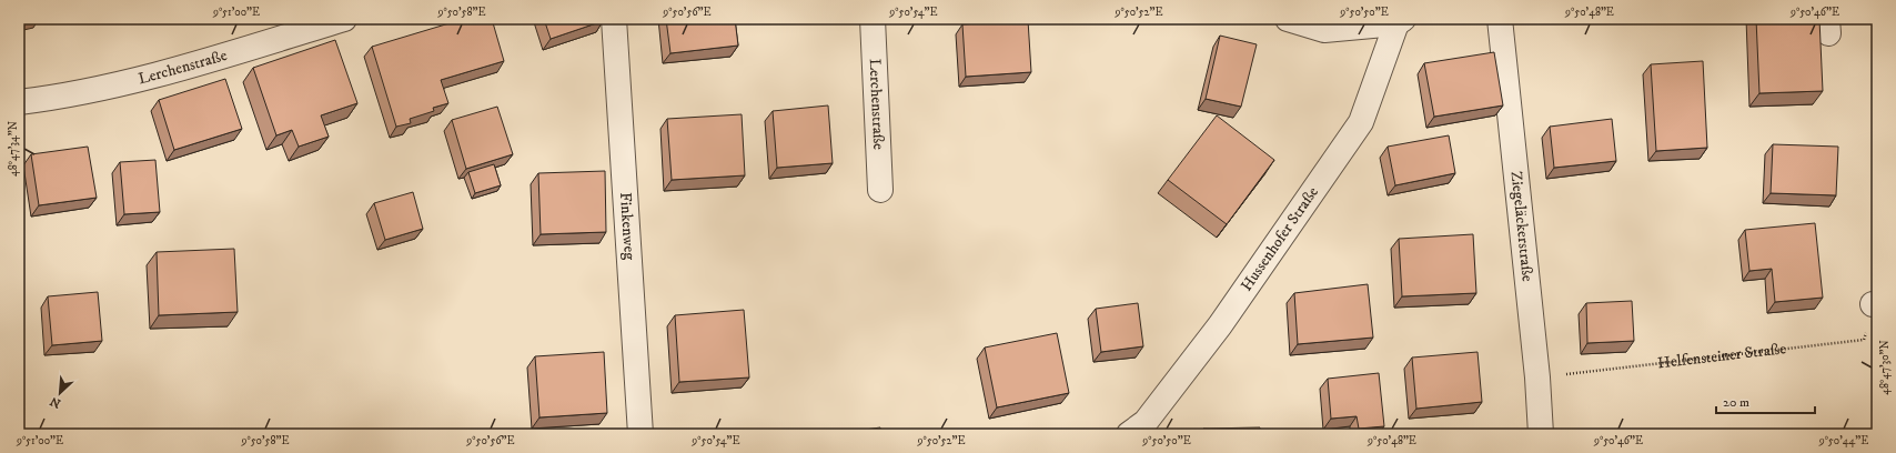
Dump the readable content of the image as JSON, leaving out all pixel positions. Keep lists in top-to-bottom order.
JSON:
{
  "streets": {
    "street": [
      "Lerchenstraße",
      "Finkenweg",
      "Ziegeläckerstraße",
      "Hussenhofer Straße"
    ],
    "path": ["Helfensteiner Straße"]
  },
  "crossings": [
    ["Ziegeläckerstraße", "Helfensteiner Straße"]
  ],
  "scale_bar": "20 m",
  "north": "bottom left",
  "coordinates": [
    "9°51'00\"E",
    "9°50'58\"E",
    "9°50'56\"E",
    "9°50'54\"E",
    "9°50'52\"E",
    "9°50'50\"E",
    "9°50'48\"E",
    "9°50'46\"E",
    "48°47'34\"N",
    "48°47'30\"N",
    "9°50'44\"E"
  ]
}
